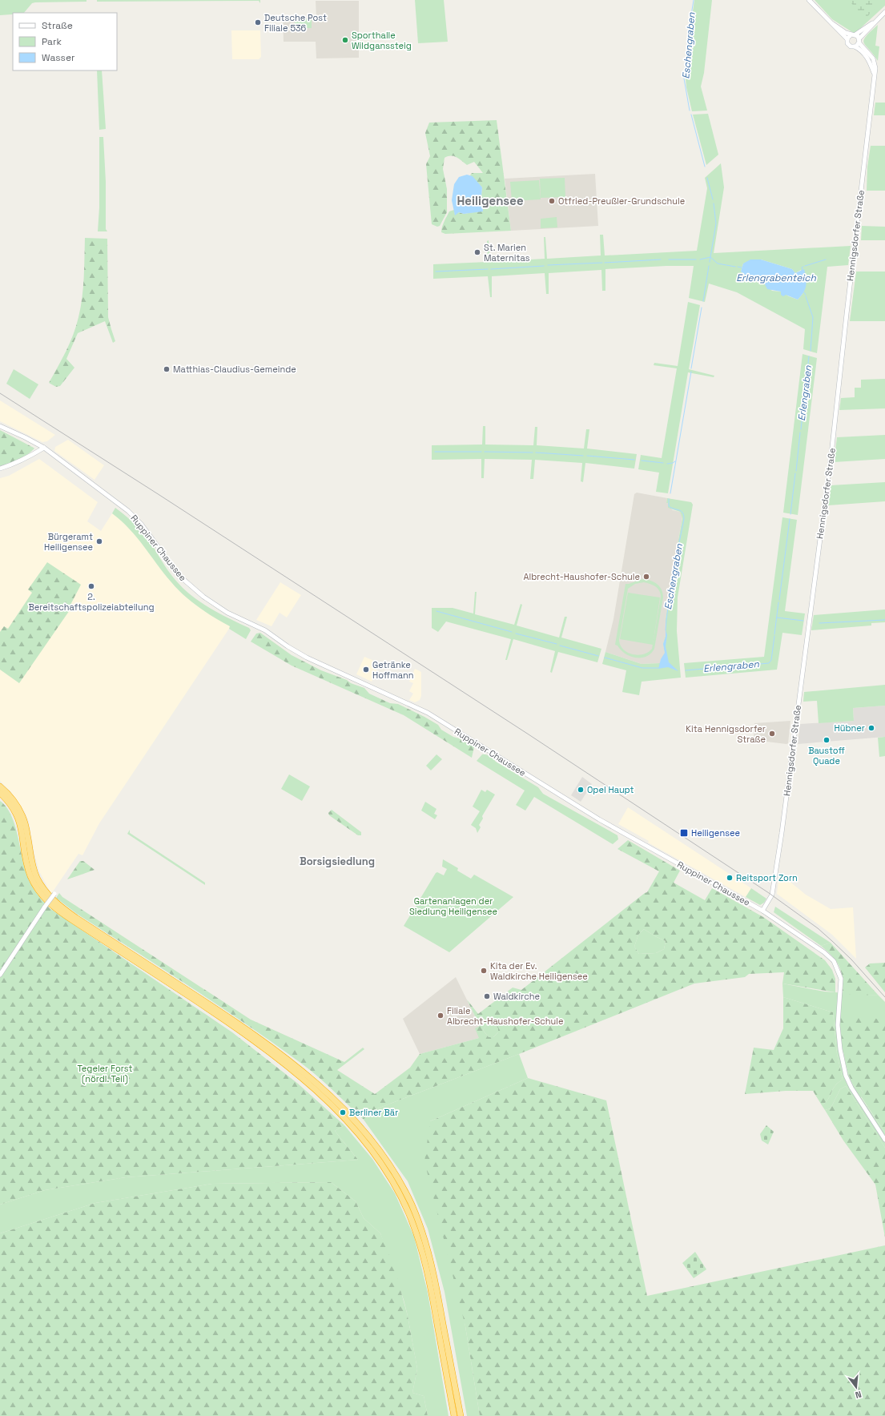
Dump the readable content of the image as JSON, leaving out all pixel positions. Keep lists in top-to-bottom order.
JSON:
{
  "streets": {
    "main road": ["Hennigsdorfer Straße", "Ruppiner Chaussee"]
  },
  "crossings": [
    ["Hennigsdorfer Straße", "Ruppiner Chaussee"]
  ],
  "districts": ["Heiligensee", "Borsigsiedlung"],
  "water": ["Eschengraben", "Erlengrabenteich", "Erlengraben"],
  "parks": ["Gartenanlagen der Siedlung Heiligensee", "Tegeler Forst (nördl. Teil)"],
  "places": {
    "other": [
      "Deutsche Post Filiale 536",
      "Sporthalle Wildganssteig",
      "Otfried-Preußler-Grundschule",
      "St. Marien Maternitas",
      "Matthias-Claudius-Gemeinde",
      "Bürgeramt Heiligensee",
      "Albrecht-Haushofer-Schule",
      "2. Bereitschaftspolizeiabteilung",
      "Getränke Hoffmann",
      "Hübner",
      "Kita Hennigsdorfer Straße",
      "Baustoff Quade",
      "Opel Haupt",
      "Reitsport Zorn",
      "Kita der Ev. Waldkirche Heiligensee",
      "Waldkirche",
      "Filiale Albrecht-Haushofer-Schule",
      "Berliner Bär"
    ],
    "transit": ["Heiligensee"]
  },
  "legend": ["Straße", "Park", "Wasser"],
  "north": "bottom"
}
